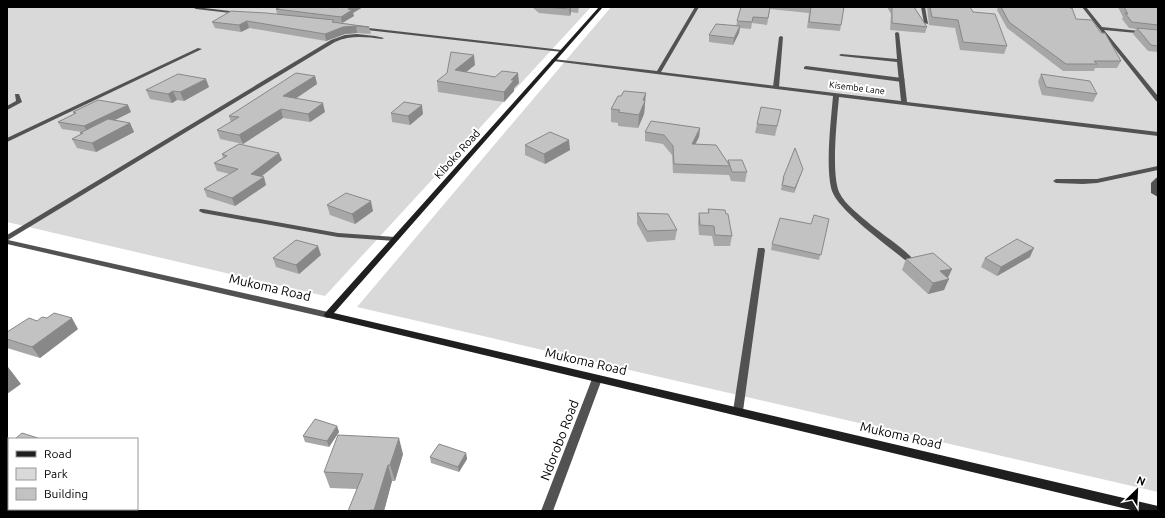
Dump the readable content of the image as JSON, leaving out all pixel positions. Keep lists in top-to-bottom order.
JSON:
{
  "streets": {
    "street": [
      "Kisembe Lane",
      "Kiboko Road",
      "Mukoma Road",
      "Ndorobo Road"
    ]
  },
  "crossings": [
    ["Kisembe Lane", "Kiboko Road"],
    ["Kiboko Road", "Mukoma Road"],
    ["Mukoma Road", "Ndorobo Road"]
  ],
  "legend": ["Road", "Park", "Building"],
  "north": "top right"
}
